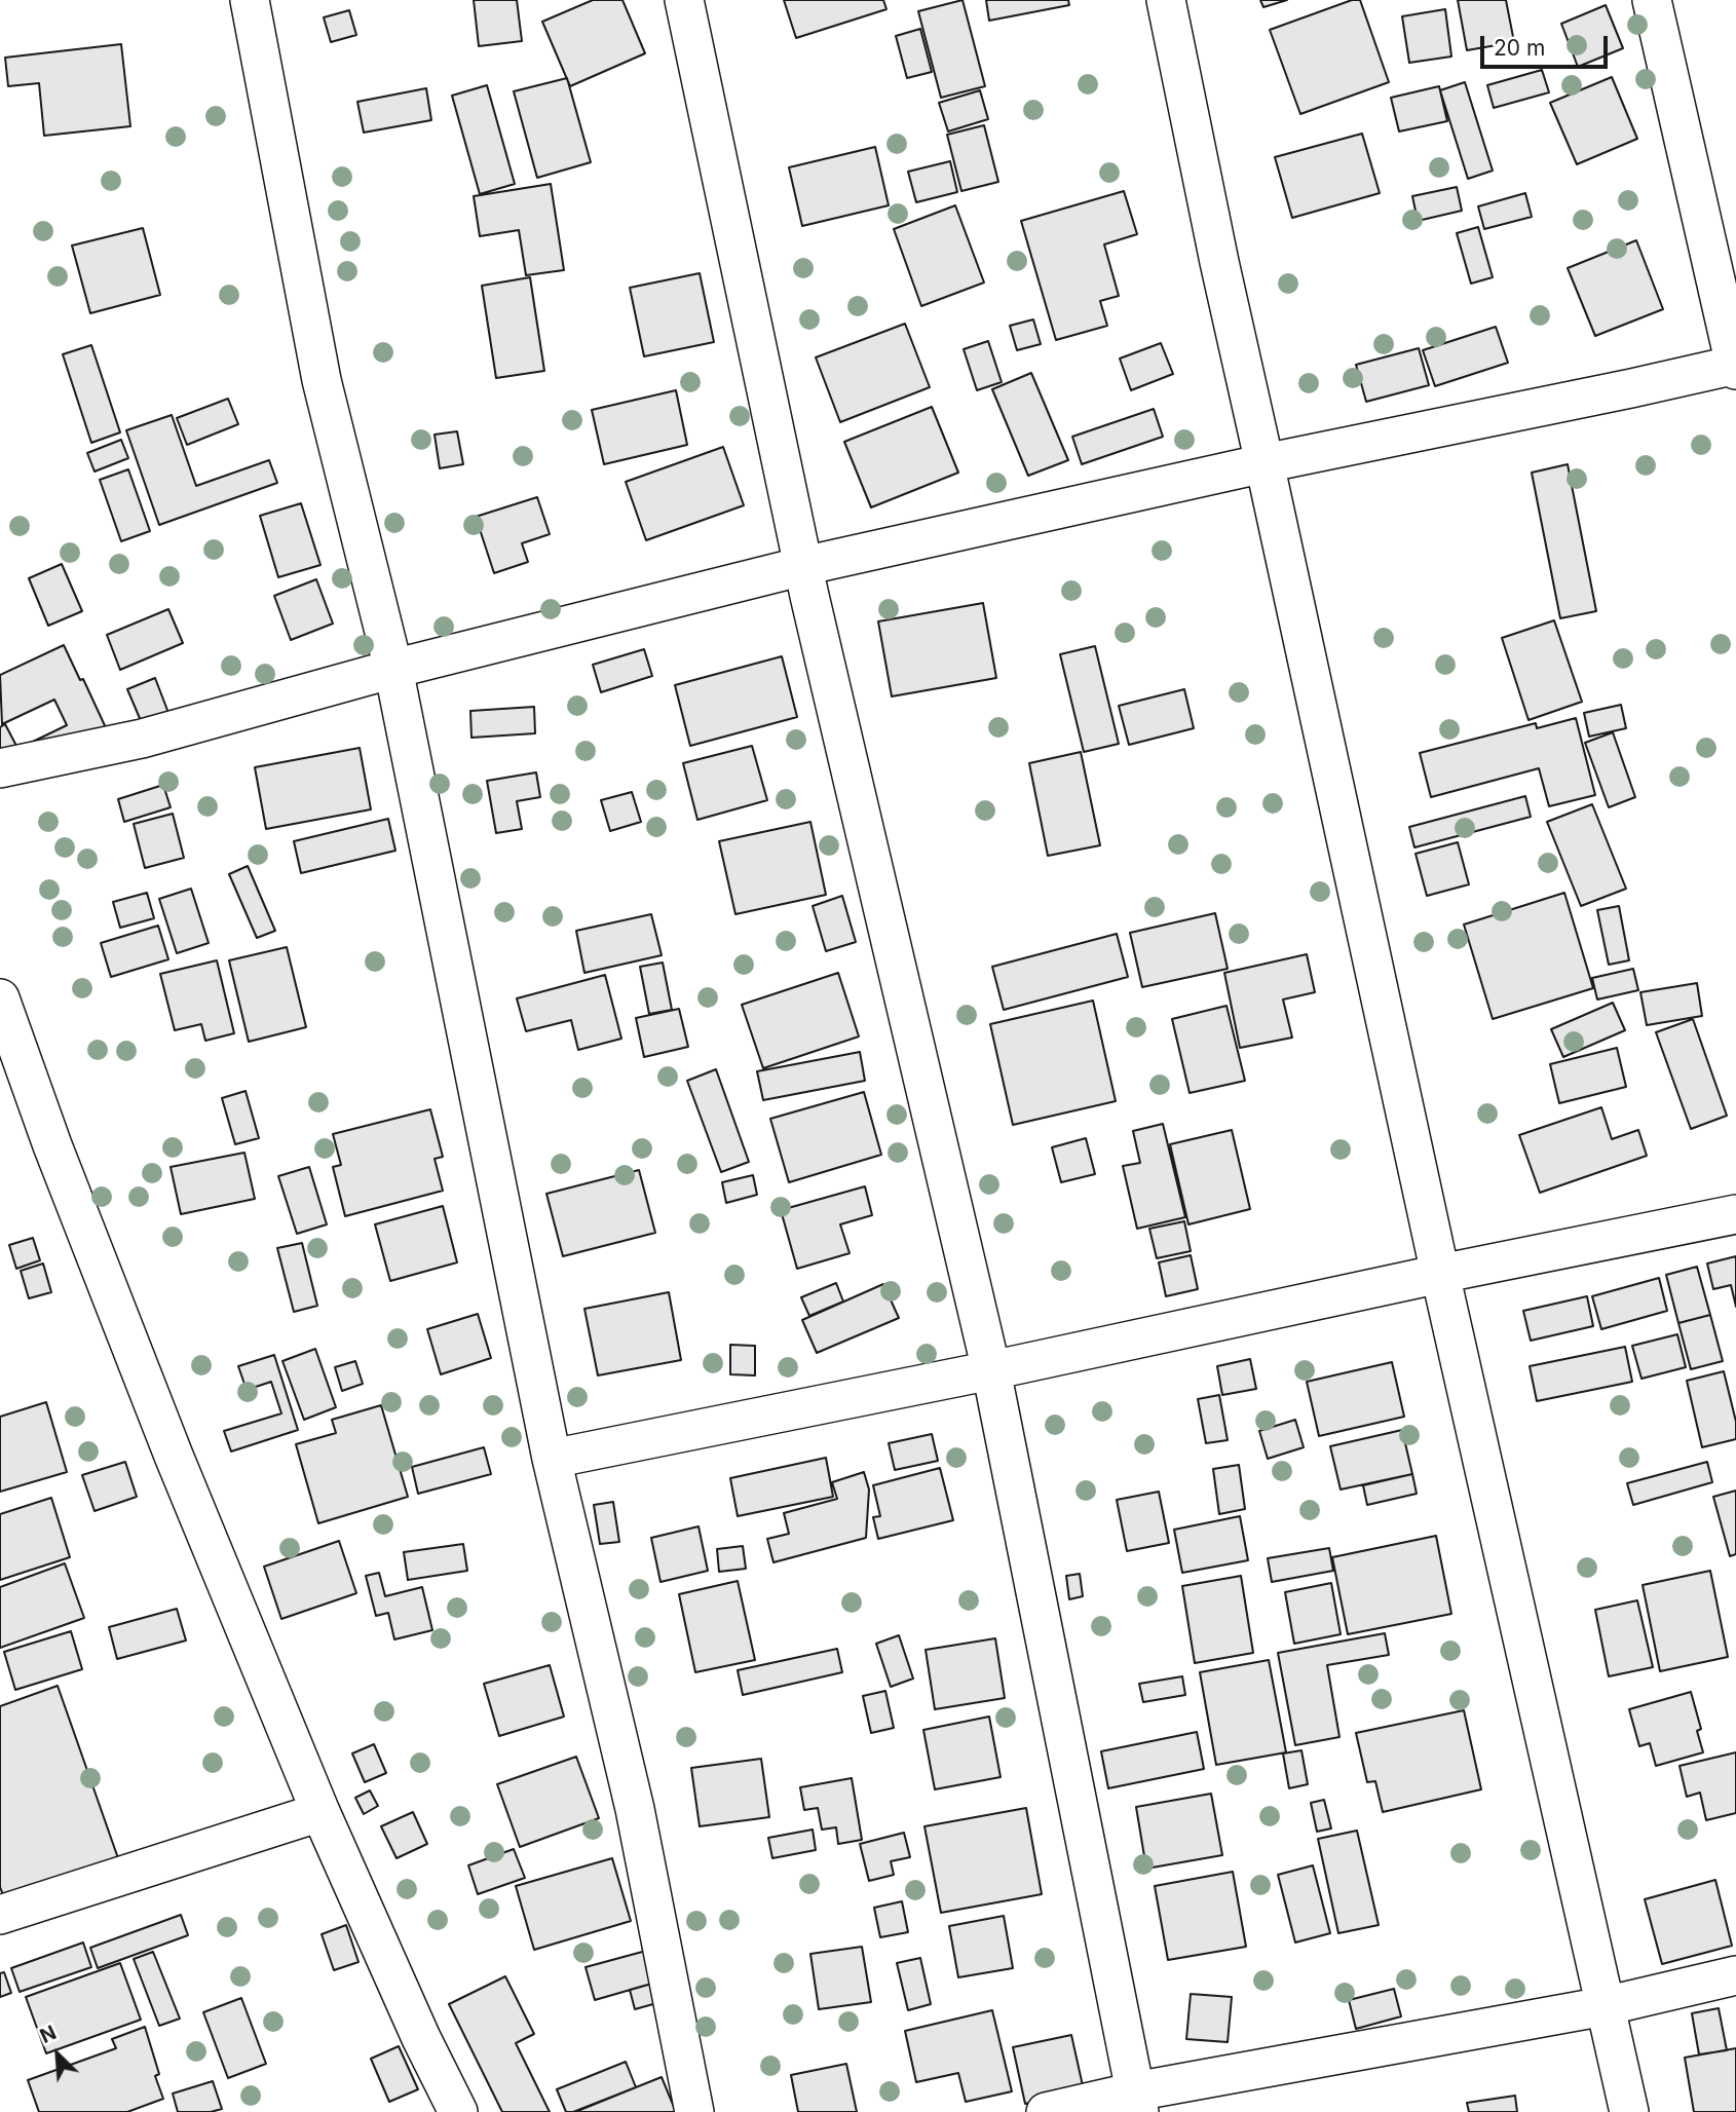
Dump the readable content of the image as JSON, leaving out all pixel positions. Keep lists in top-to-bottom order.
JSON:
{
  "scale_bar": "20 m",
  "north": "top left"
}
